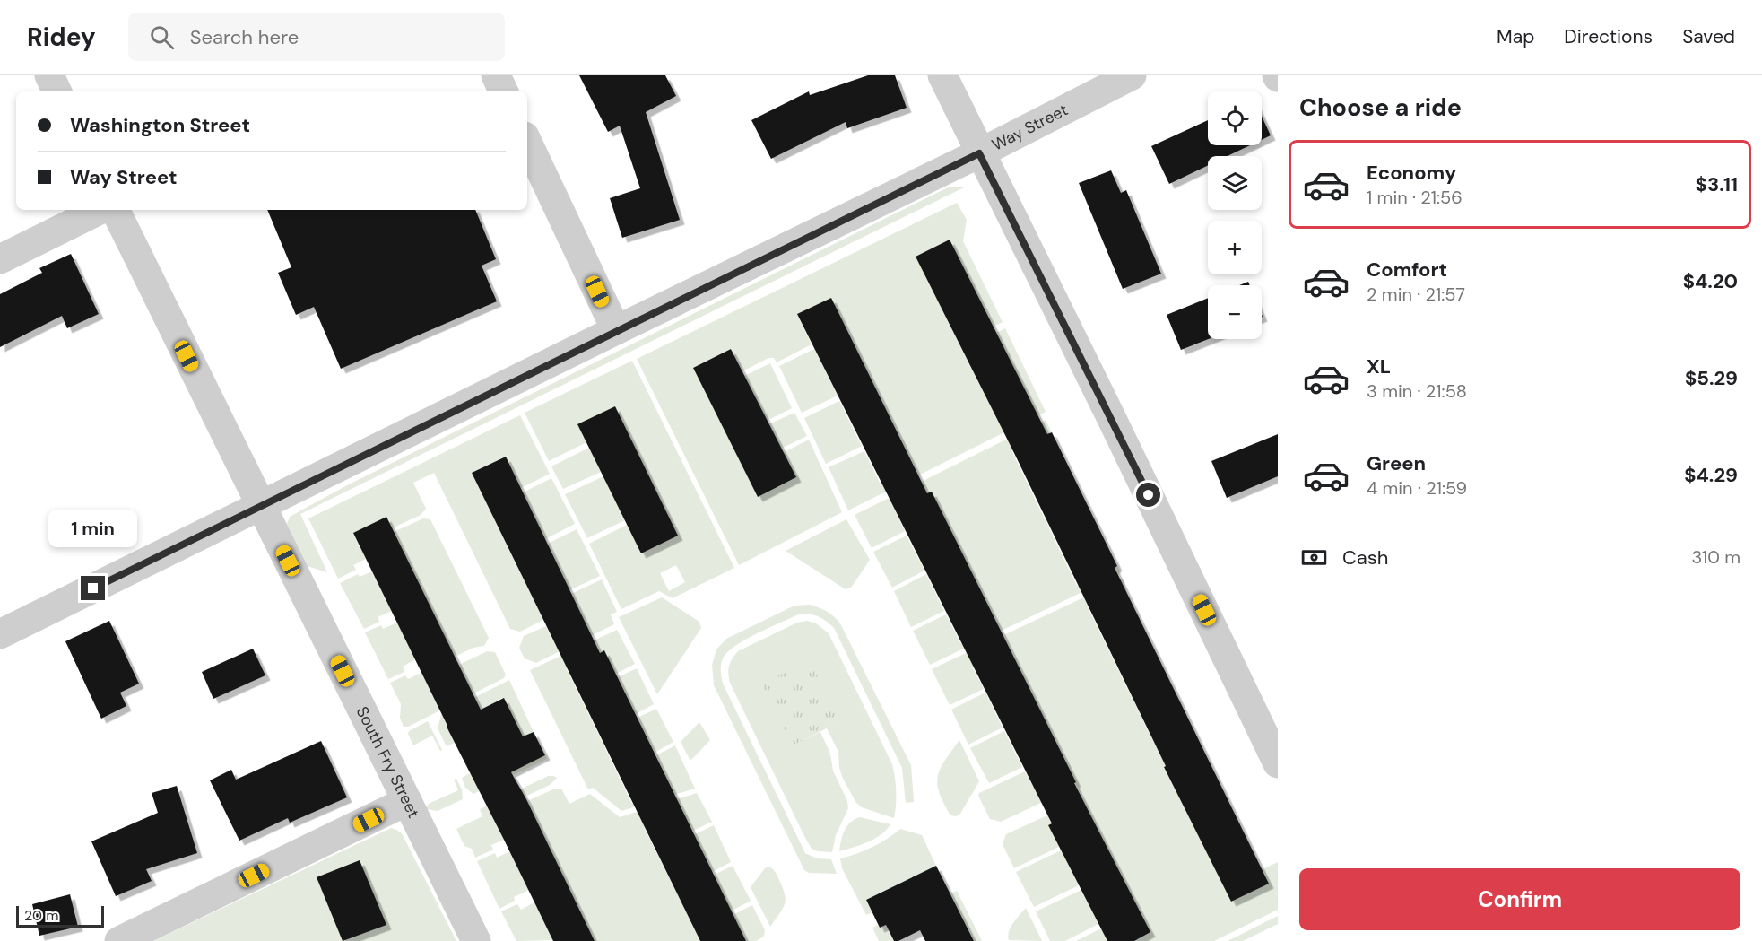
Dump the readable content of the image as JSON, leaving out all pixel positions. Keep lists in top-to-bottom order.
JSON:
{
  "streets": {
    "street": ["Way Street", "South Fry Street"]
  },
  "crossings": [
    ["Way Street", "South Fry Street"]
  ],
  "scale_bar": "20 m",
  "page": {
    "header": "Ridey",
    "search": "Search here",
    "nav": ["Map", "Directions", "Saved"],
    "heading": "Choose a ride",
    "map_buttons": ["+", "−"],
    "banner": ["Washington Street", "Way Street"],
    "list": [
      {
        "name": "Economy",
        "note": "1 min · 21:56",
        "value": "$3.11"
      },
      {
        "name": "Comfort",
        "note": "2 min · 21:57",
        "value": "$4.20"
      },
      {
        "name": "XL",
        "note": "3 min · 21:58",
        "value": "$5.29"
      },
      {
        "name": "Green",
        "note": "4 min · 21:59",
        "value": "$4.29"
      }
    ],
    "bubble": "1 min",
    "pay": ["Cash", "310 m"],
    "buttons": "Confirm",
    "scale": "20 m"
  }
}
